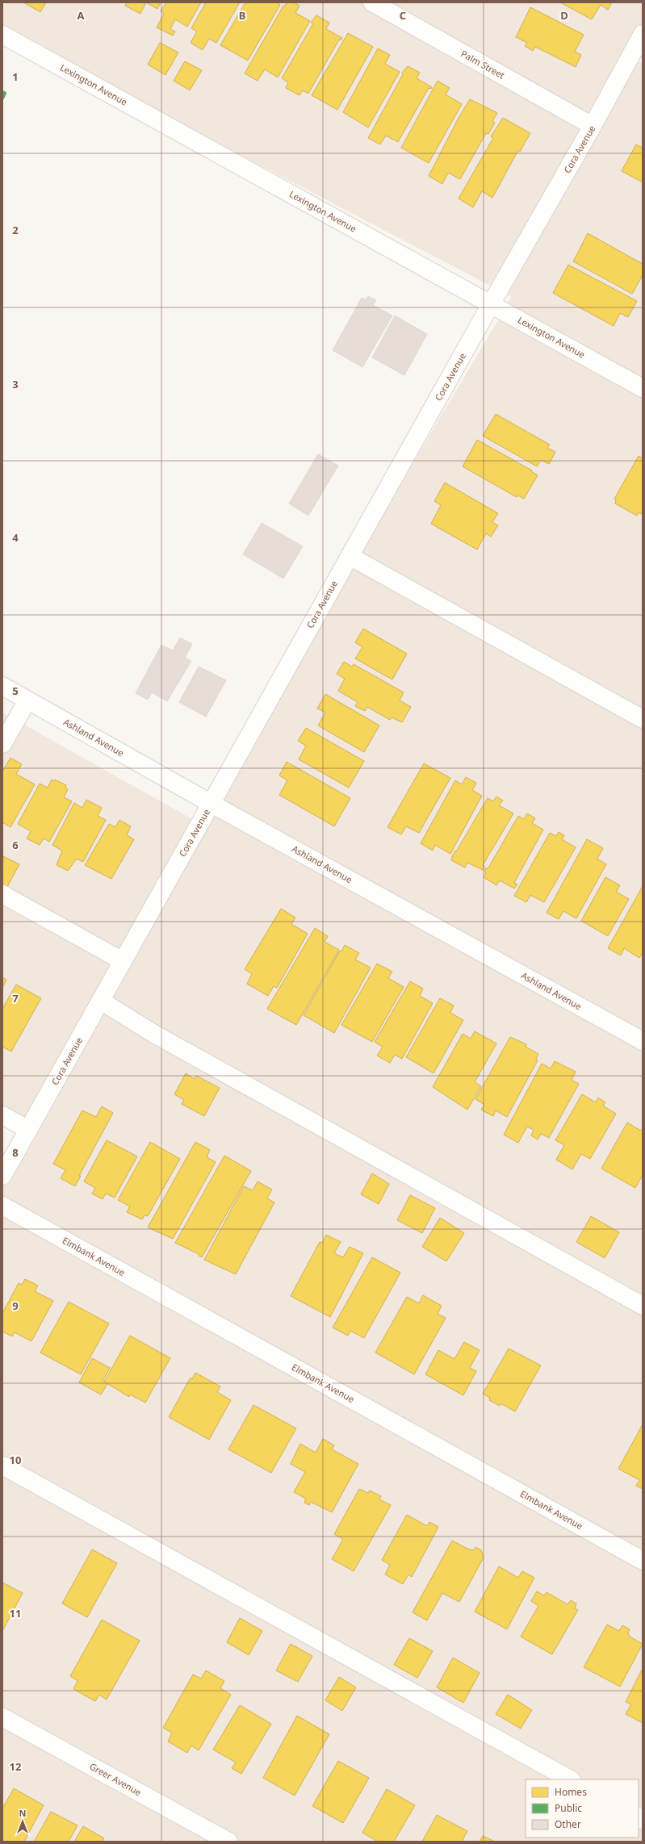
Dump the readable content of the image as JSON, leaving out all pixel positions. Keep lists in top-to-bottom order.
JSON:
{
  "streets": {
    "street": [
      "Palm Street",
      "Lexington Avenue",
      "Cora Avenue",
      "Ashland Avenue",
      "Elmbank Avenue",
      "Greer Avenue"
    ]
  },
  "crossings": [
    ["Palm Street", "Cora Avenue"],
    ["Lexington Avenue", "Cora Avenue"],
    ["Cora Avenue", "Ashland Avenue"]
  ],
  "legend": ["Homes", "Public", "Other"],
  "north": "top",
  "grid": {
    "columns": [
      "A",
      "B",
      "C",
      "D"
    ],
    "rows": [
      "1",
      "2",
      "3",
      "4",
      "5",
      "6",
      "7",
      "8",
      "9",
      "10",
      "11",
      "12"
    ]
  }
}
